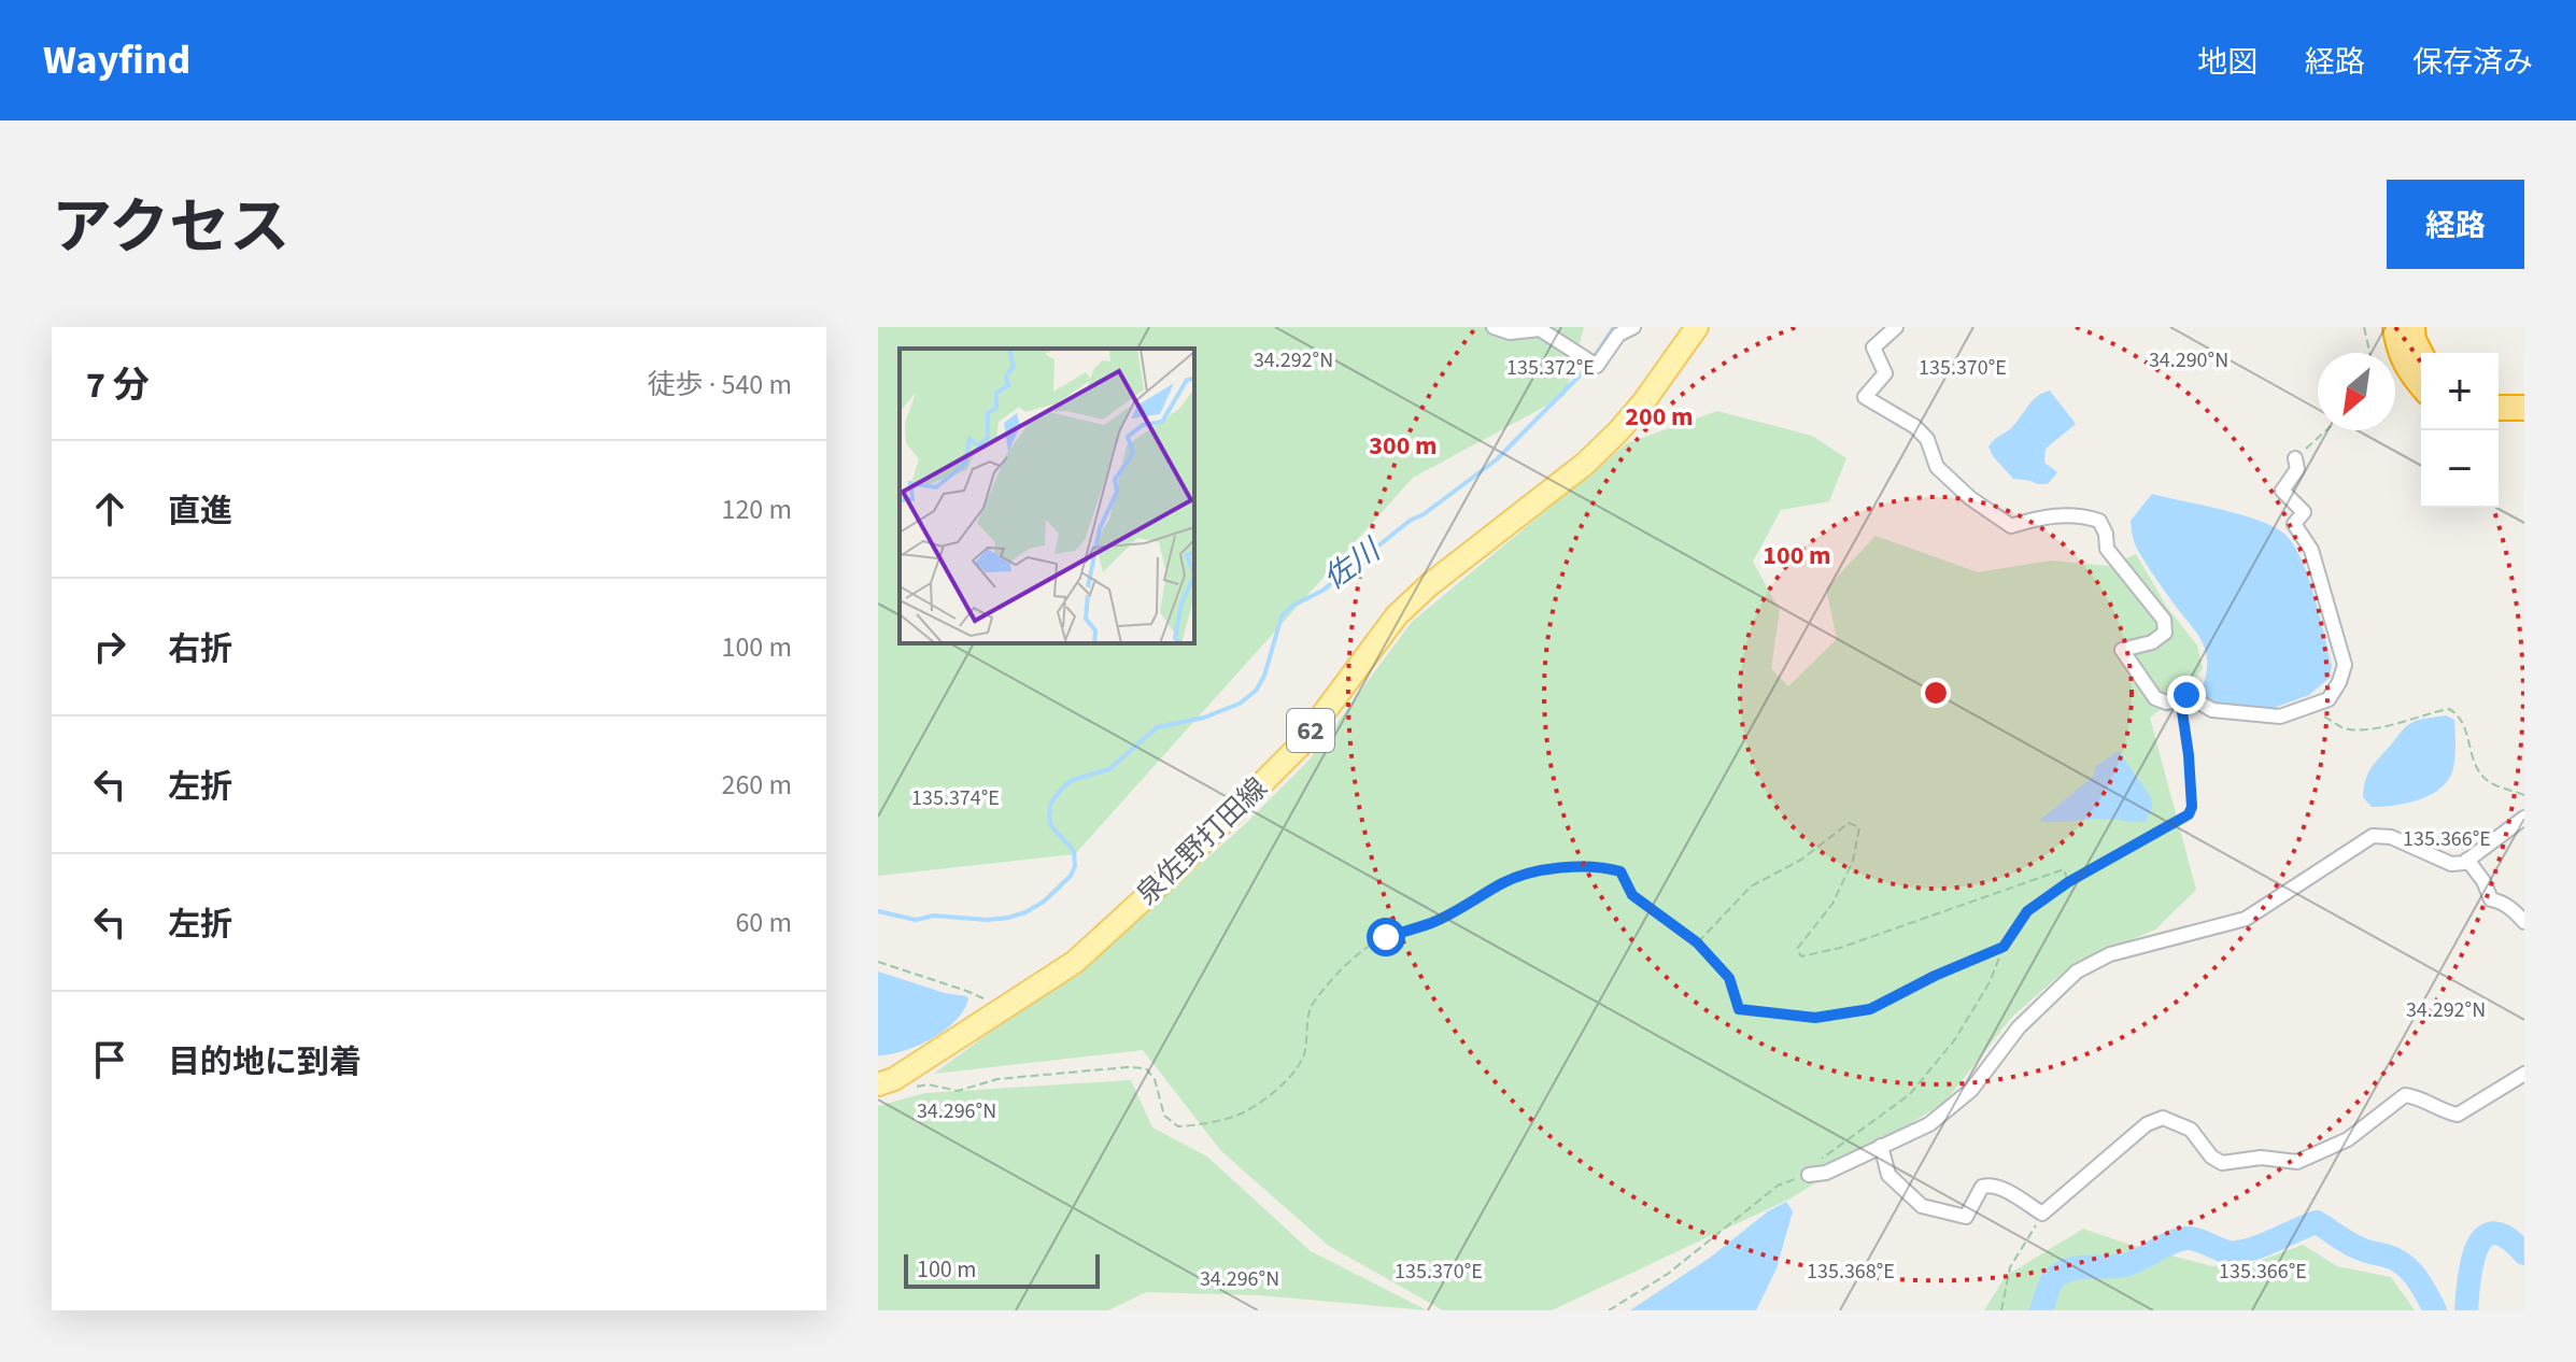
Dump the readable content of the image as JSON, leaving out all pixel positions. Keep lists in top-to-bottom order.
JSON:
{
  "streets": {
    "main road": ["62", "泉佐野打田線"]
  },
  "water": ["佐川"],
  "scale_bar": "100 m",
  "north": "bottom left",
  "page": {
    "header": "Wayfind",
    "nav": ["地図", "経路", "保存済み"],
    "title": "アクセス",
    "buttons": "経路",
    "heading": ["7 分", "徒歩 · 540 m"],
    "map_buttons": ["+", "−"],
    "list": [
      ["直進", "120 m"],
      ["右折", "100 m"],
      ["左折", "260 m"],
      ["左折", "60 m"],
      "目的地に到着"
    ],
    "scale": "100 m"
  },
  "coordinates": [
    "34.292°N",
    "34.290°N",
    "135.372°E",
    "135.370°E",
    "135.374°E",
    "135.366°E",
    "34.296°N",
    "135.368°E"
  ],
  "rings": ["200 m", "300 m", "100 m"]
}
